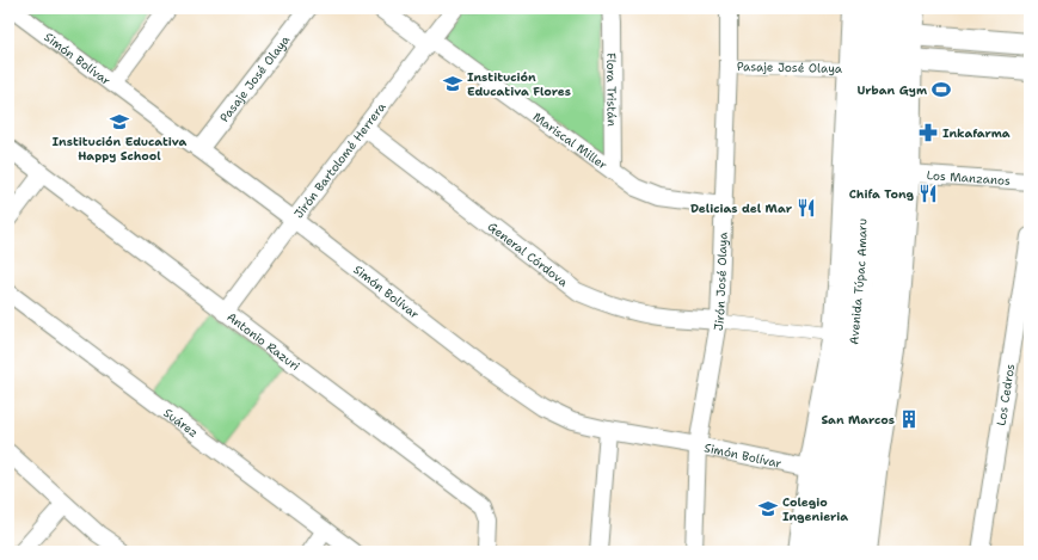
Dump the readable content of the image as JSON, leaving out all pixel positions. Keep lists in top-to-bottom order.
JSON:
{
  "streets": {
    "highway": ["Avenida Túpac Amaru"],
    "street": [
      "Simón Bolívar",
      "Pasaje José Olaya",
      "Flora Tristán",
      "Mariscal Miller",
      "Jirón Bartolomé Herrera",
      "Los Manzanos",
      "General Córdova",
      "Jirón José Olaya",
      "Antonio Razuri",
      "Los Cedros",
      "Suárez"
    ]
  },
  "crossings": [
    ["Simón Bolívar", "Pasaje José Olaya"],
    ["Simón Bolívar", "Jirón Bartolomé Herrera"],
    ["Simón Bolívar", "Jirón José Olaya"],
    ["Simón Bolívar", "Avenida Túpac Amaru"],
    ["Pasaje José Olaya", "Jirón José Olaya"],
    ["Pasaje José Olaya", "Avenida Túpac Amaru"],
    ["Flora Tristán", "Mariscal Miller"],
    ["Mariscal Miller", "Jirón Bartolomé Herrera"],
    ["Mariscal Miller", "Jirón José Olaya"],
    ["Jirón Bartolomé Herrera", "General Córdova"],
    ["Jirón Bartolomé Herrera", "Antonio Razuri"],
    ["Los Manzanos", "Avenida Túpac Amaru"],
    ["General Córdova", "Jirón José Olaya"]
  ],
  "places": {
    "school or university": ["Institución Educativa Flores", "Institución Educativa Happy School", "Colegio Ingenieria"],
    "sports": ["Urban Gym"],
    "pharmacy": ["Inkafarma"],
    "restaurant": ["Chifa Tong", "Delicias del Mar"],
    "building": ["San Marcos"]
  }
}
